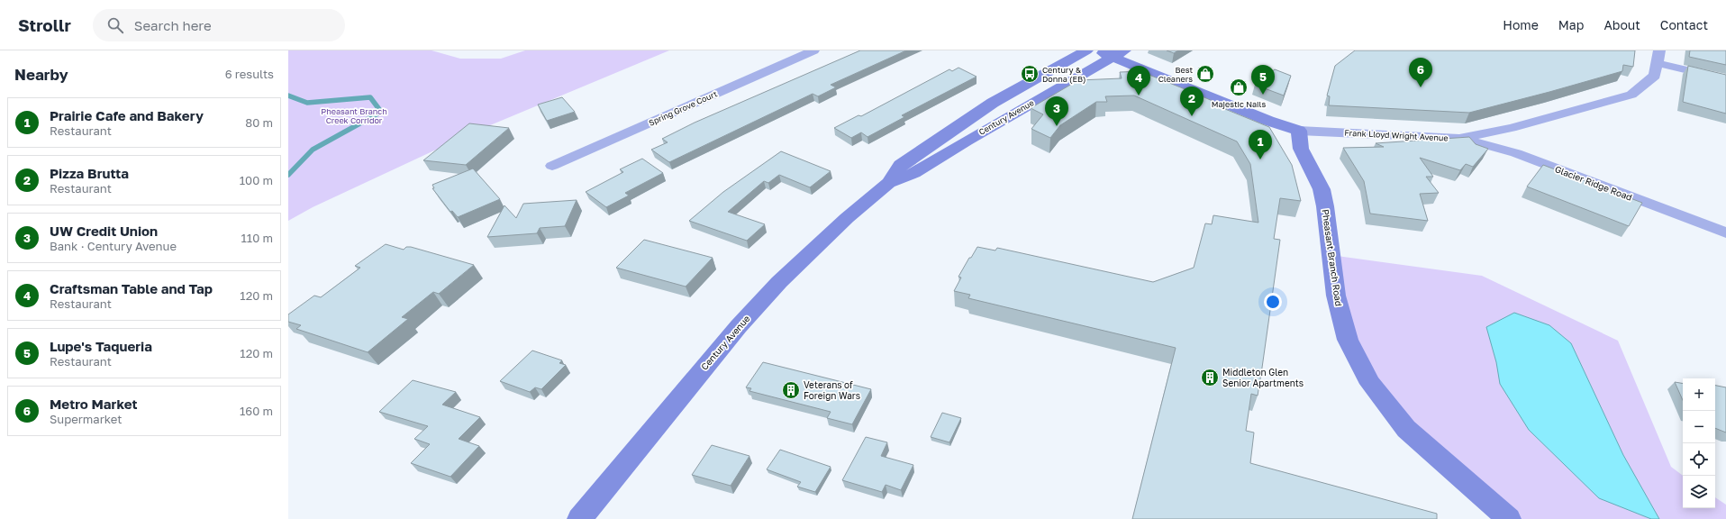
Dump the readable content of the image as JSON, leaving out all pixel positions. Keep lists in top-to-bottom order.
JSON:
{
  "streets": {
    "main road": ["Century Avenue", "Frank Lloyd Wright Avenue", "Pheasant Branch Road"],
    "street": ["Spring Grove Court", "Glacier Ridge Road"]
  },
  "crossings": [
    ["Century Avenue", "Frank Lloyd Wright Avenue"],
    ["Frank Lloyd Wright Avenue", "Glacier Ridge Road"],
    ["Frank Lloyd Wright Avenue", "Pheasant Branch Road"]
  ],
  "parks": ["Pheasant Branch Creek Corridor"],
  "places": {
    "bus stop": ["Century & Donna (EB)"],
    "shop": ["Best Cleaners", "Majestic Nails"],
    "building": ["Middleton Glen Senior Apartments", "Veterans of Foreign Wars"]
  },
  "page": {
    "header": "Strollr",
    "search": "Search here",
    "nav": [
      "Home",
      "Map",
      "About",
      "Contact"
    ],
    "heading": ["Nearby", "6 results"],
    "pins": [
      "6",
      "5",
      "4",
      "2",
      "3",
      "1"
    ],
    "list": [
      {
        "mark": "1",
        "name": "Prairie Cafe and Bakery",
        "note": "Restaurant",
        "value": "80 m"
      },
      {
        "mark": "2",
        "name": "Pizza Brutta",
        "note": "Restaurant",
        "value": "100 m"
      },
      {
        "mark": "3",
        "name": "UW Credit Union",
        "note": "Bank · Century Avenue",
        "value": "110 m"
      },
      {
        "mark": "4",
        "name": "Craftsman Table and Tap",
        "note": "Restaurant",
        "value": "120 m"
      },
      {
        "mark": "5",
        "name": "Lupe's Taqueria",
        "note": "Restaurant",
        "value": "120 m"
      },
      {
        "mark": "6",
        "name": "Metro Market",
        "note": "Supermarket",
        "value": "160 m"
      }
    ],
    "map_buttons": ["+", "−"]
  }
}
